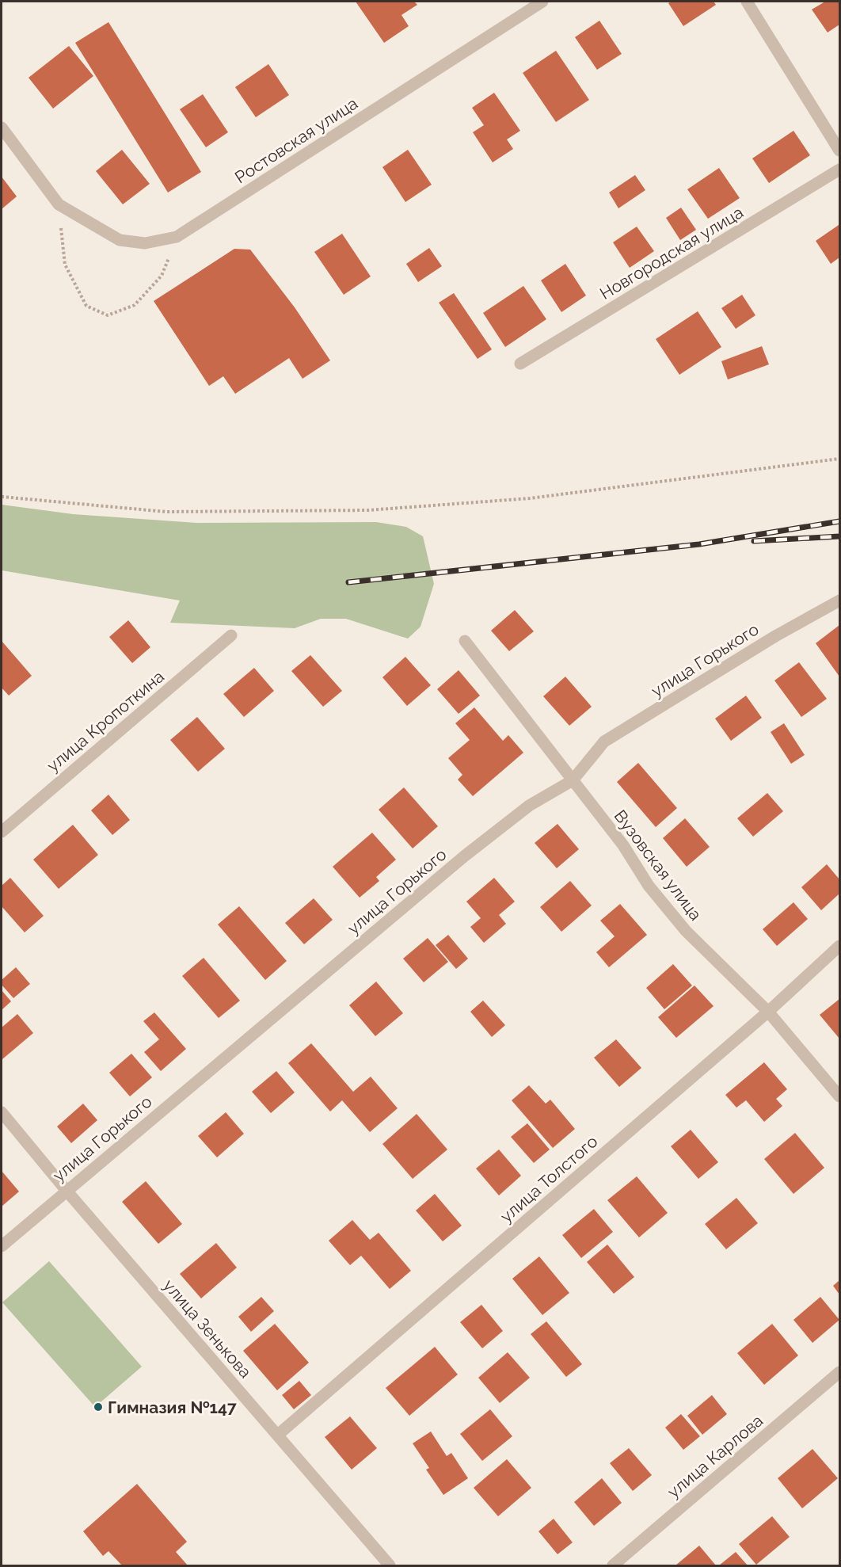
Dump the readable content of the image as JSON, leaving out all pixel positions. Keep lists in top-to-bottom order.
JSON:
{
  "streets": {
    "street": [
      "Ростовская улица",
      "Новгородская улица",
      "улица Горького",
      "улица Кропоткина",
      "Вузовская улица",
      "улица Толстого",
      "улица Зенькова",
      "улица Карлова"
    ]
  },
  "crossings": [
    ["улица Горького", "Вузовская улица"],
    ["улица Горького", "улица Зенькова"],
    ["Вузовская улица", "улица Толстого"],
    ["улица Толстого", "улица Зенькова"]
  ],
  "places": ["Гимназия №147"]
}
